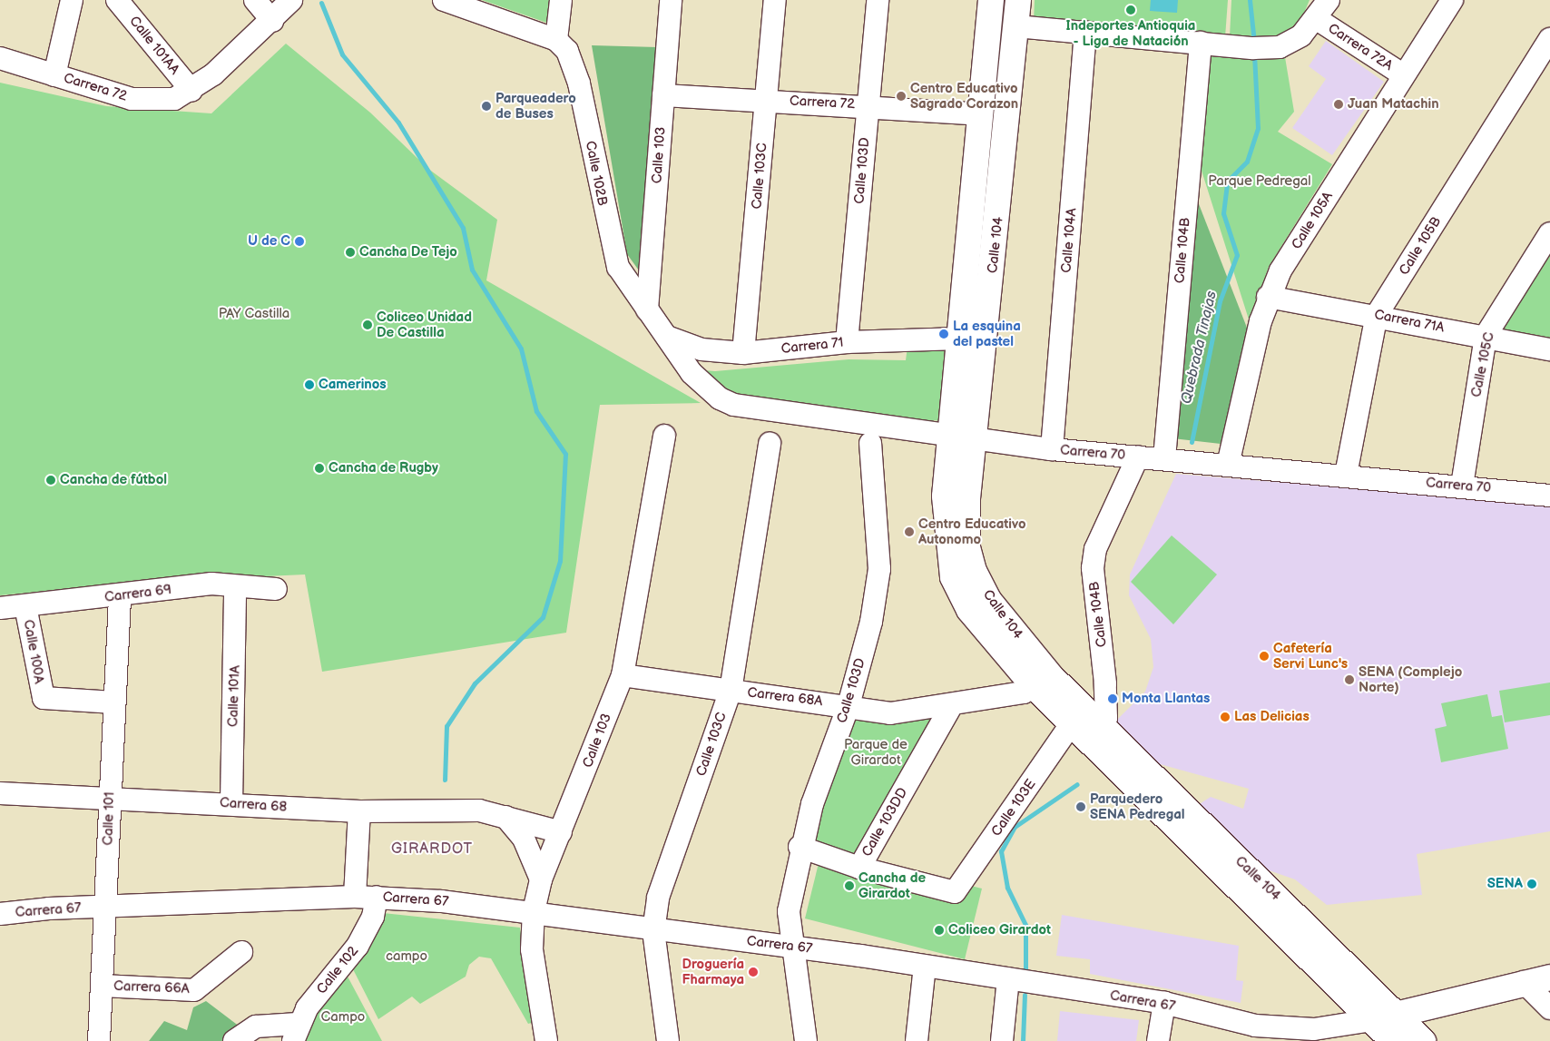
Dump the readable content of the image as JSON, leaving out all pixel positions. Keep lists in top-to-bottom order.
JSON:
{
  "streets": {
    "main road": ["Calle 104", "Carrera 67"],
    "street": [
      "Calle 101AA",
      "Carrera 72A",
      "Carrera 72",
      "Calle 103",
      "Calle 103D",
      "Calle 102B",
      "Calle 103C",
      "Calle 105A",
      "Calle 104A",
      "Calle 105B",
      "Calle 104B",
      "Carrera 71A",
      "Carrera 71",
      "Calle 105C",
      "Carrera 70",
      "Carrera 69",
      "Calle 100A",
      "Calle 101A",
      "Carrera 68A",
      "Carrera 68",
      "Calle 103E",
      "Calle 101",
      "Calle 103DD",
      "Calle 102",
      "Carrera 66A"
    ]
  },
  "crossings": [
    ["Calle 101AA", "Carrera 72"],
    ["Carrera 72A", "Calle 105A"],
    ["Carrera 72", "Calle 103"],
    ["Carrera 72", "Calle 103D"],
    ["Carrera 72", "Calle 103C"],
    ["Carrera 72", "Calle 104"],
    ["Calle 103", "Calle 102B"],
    ["Calle 103", "Carrera 68A"],
    ["Calle 103", "Carrera 68"],
    ["Calle 103", "Carrera 67"],
    ["Calle 103D", "Carrera 71"],
    ["Calle 103D", "Carrera 68A"],
    ["Calle 103D", "Carrera 67"],
    ["Calle 102B", "Carrera 71"],
    ["Calle 102B", "Carrera 70"],
    ["Calle 103C", "Carrera 71"],
    ["Calle 103C", "Carrera 68A"],
    ["Calle 103C", "Carrera 67"],
    ["Calle 105A", "Carrera 71A"],
    ["Calle 105A", "Carrera 70"],
    ["Calle 104A", "Carrera 70"],
    ["Calle 104", "Calle 104B"],
    ["Calle 104", "Carrera 71"],
    ["Calle 104", "Carrera 70"],
    ["Calle 104", "Carrera 68A"],
    ["Calle 104", "Calle 103E"],
    ["Calle 104", "Carrera 67"],
    ["Calle 105B", "Carrera 71A"],
    ["Calle 105B", "Carrera 70"],
    ["Calle 104B", "Carrera 70"],
    ["Carrera 71A", "Calle 105C"],
    ["Carrera 71", "Carrera 70"],
    ["Calle 105C", "Carrera 70"],
    ["Carrera 69", "Calle 100A"],
    ["Carrera 69", "Calle 101A"],
    ["Carrera 69", "Calle 101"],
    ["Calle 100A", "Calle 101"],
    ["Calle 101A", "Carrera 68"],
    ["Carrera 68A", "Calle 103DD"],
    ["Carrera 68", "Calle 101"],
    ["Calle 103E", "Calle 103DD"],
    ["Calle 101", "Carrera 67"],
    ["Calle 101", "Carrera 66A"],
    ["Carrera 67", "Calle 102"]
  ],
  "districts": ["GIRARDOT"],
  "water": ["Quebrada Tinajas"],
  "parks": [
    "Parque Pedregal",
    "PAY Castilla",
    "Parque de Girardot",
    "campo",
    "Campo"
  ],
  "places": [
    "Indeportes Antioquia - Liga de Natación",
    "Centro Educativo Sagrado Corazon",
    "Juan Matachin",
    "Parqueadero de Buses",
    "U de C",
    "Cancha De Tejo",
    "Coliceo Unidad De Castilla",
    "La esquina del pastel",
    "Camerinos",
    "Cancha de Rugby",
    "Cancha de fútbol",
    "Centro Educativo Autonomo",
    "Cafetería Servi Lunc's",
    "SENA (Complejo Norte)",
    "Monta Llantas",
    "Las Delicias",
    "Parquedero SENA Pedregal",
    "SENA",
    "Cancha de Girardot",
    "Coliceo Girardot",
    "Droguería Fharmaya"
  ]
}
